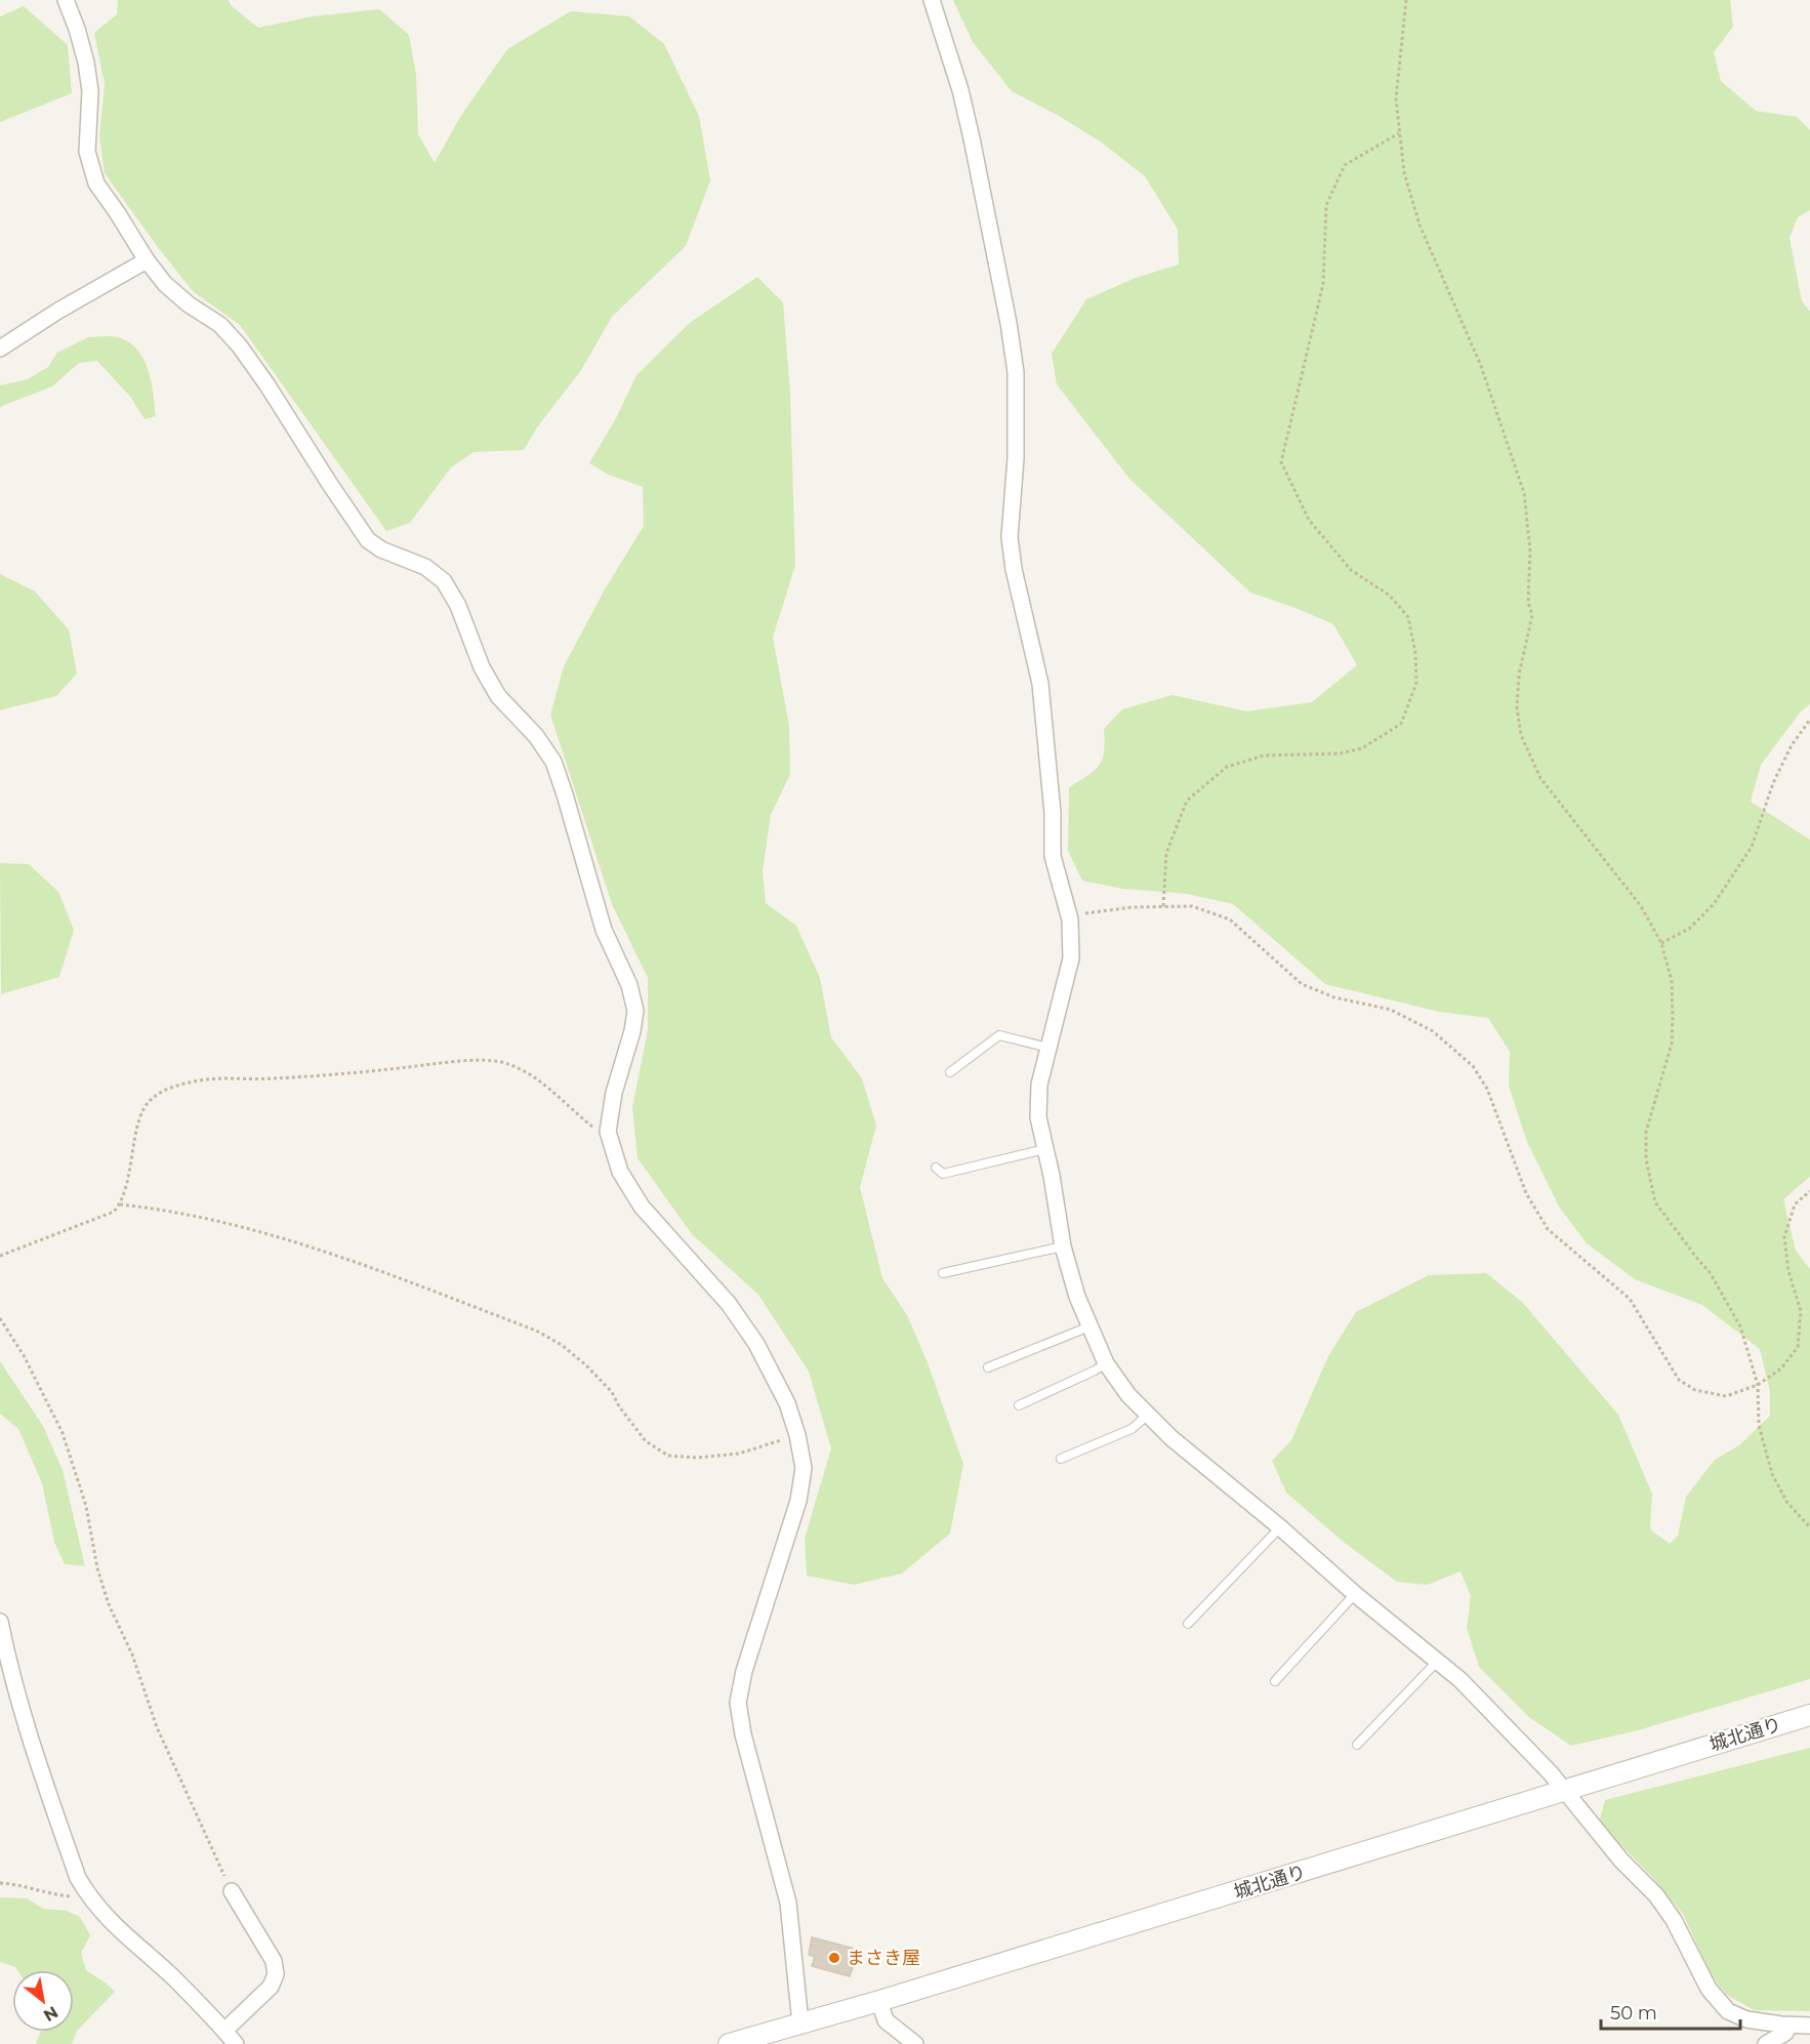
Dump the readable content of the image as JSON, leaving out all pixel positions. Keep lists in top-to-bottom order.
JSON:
{
  "streets": {
    "street": ["城北通り"]
  },
  "places": ["まさき屋"],
  "scale_bar": "50 m",
  "north": "bottom right"
}
